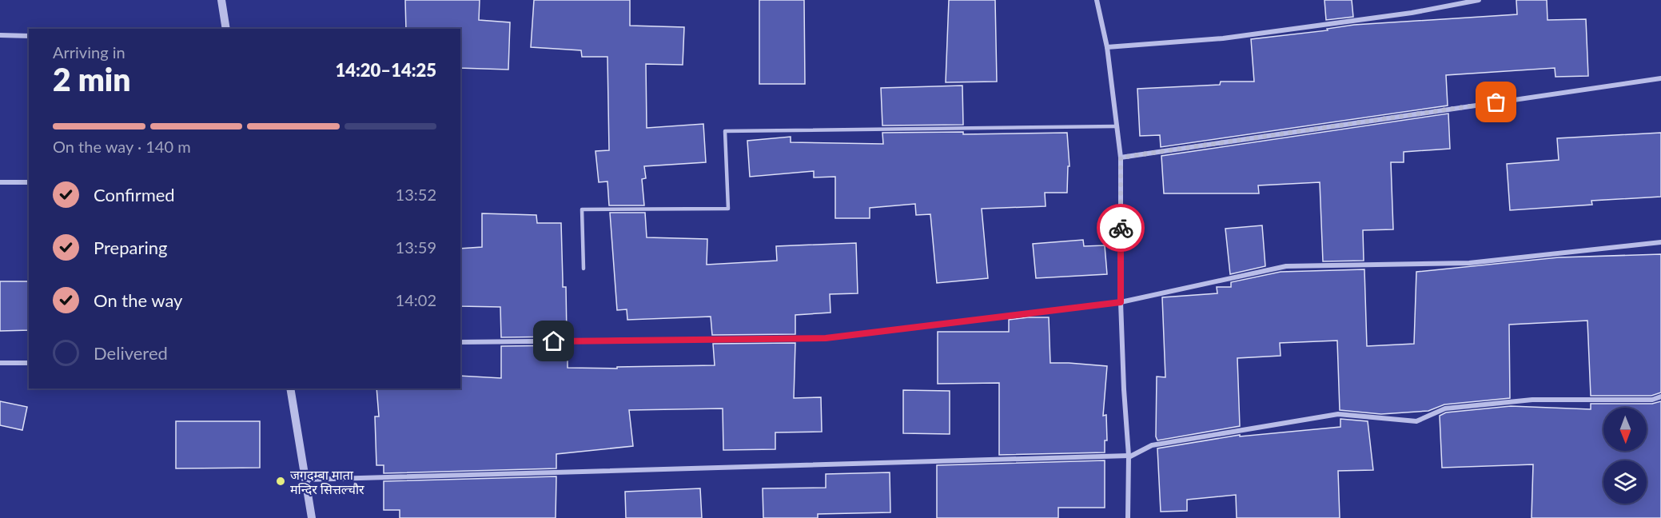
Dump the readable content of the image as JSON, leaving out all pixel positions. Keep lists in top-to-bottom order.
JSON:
{
  "places": ["जगदम्बा माता मन्दिर सित्तल्चौर"],
  "north": "bottom",
  "page": {
    "heading": ["2 min", "Arriving in", "14:20–14:25"],
    "bar": "On the way · 140 m",
    "list": [
      ["Confirmed", "13:52"],
      ["Preparing", "13:59"],
      ["On the way", "14:02"],
      "Delivered"
    ]
  }
}
